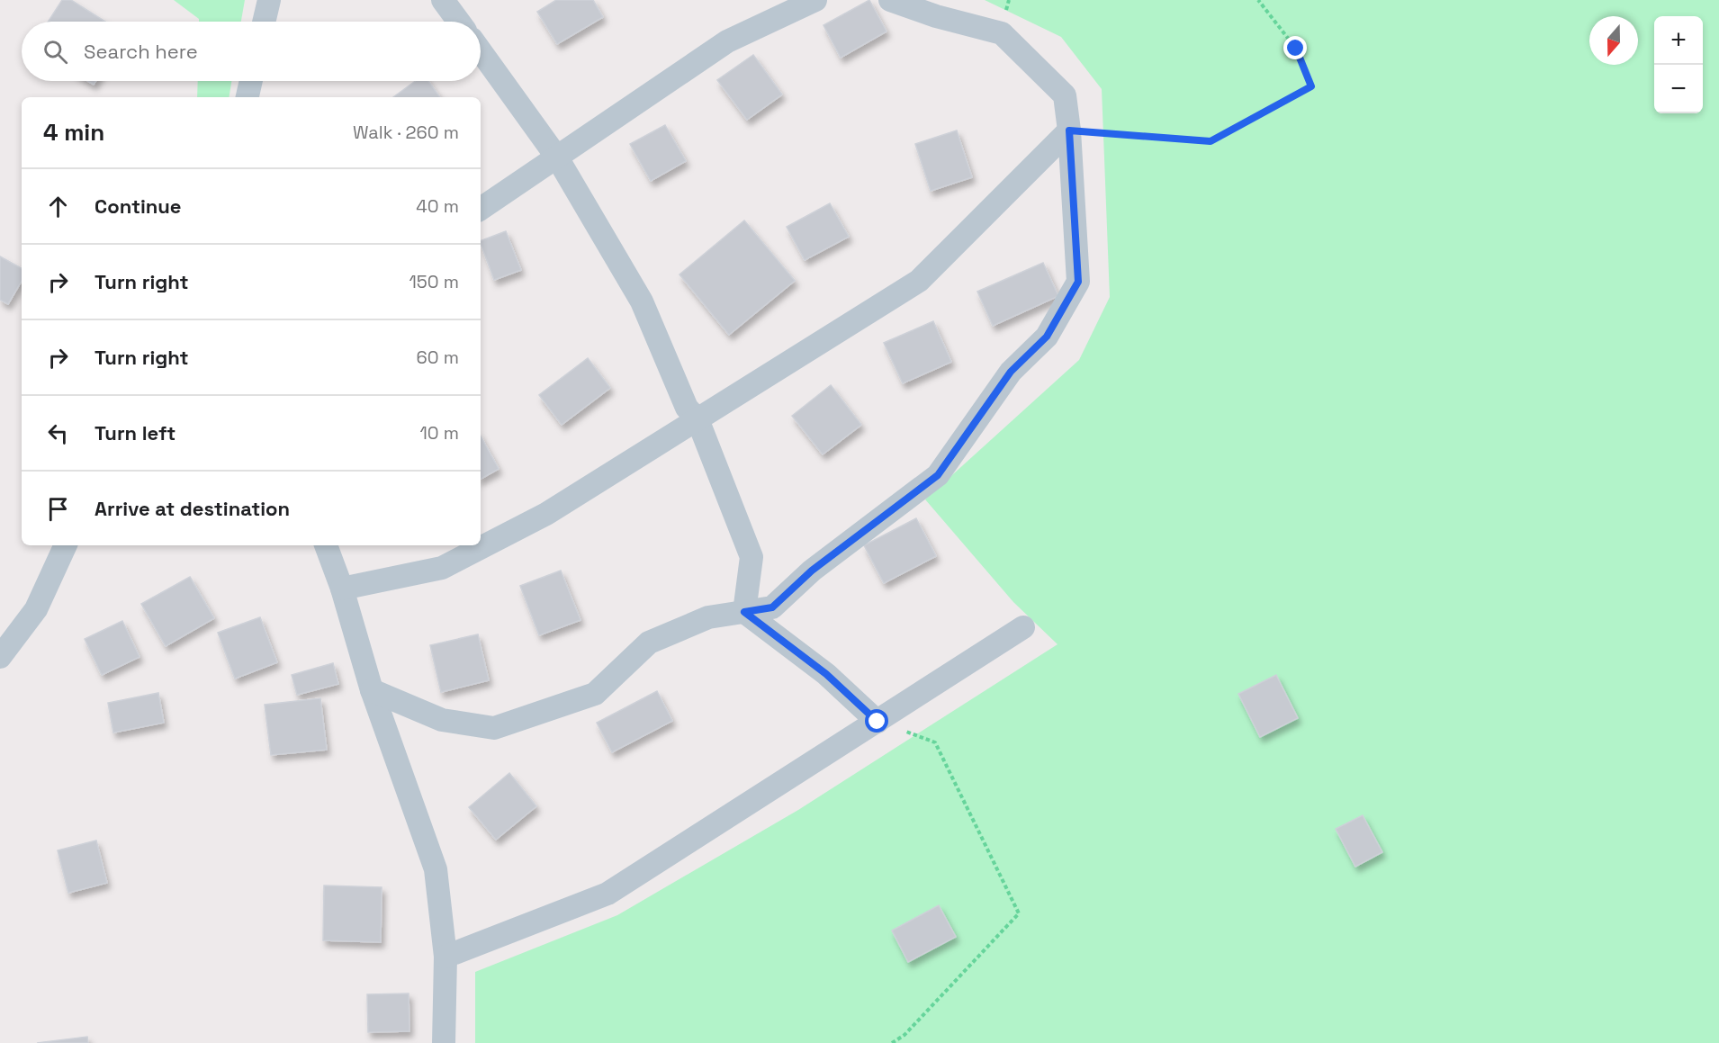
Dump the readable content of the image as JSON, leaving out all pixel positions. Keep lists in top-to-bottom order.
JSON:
{
  "north": "bottom",
  "page": {
    "map_buttons": ["+", "−"],
    "search": "Search here",
    "heading": ["4 min", "Walk · 260 m"],
    "list": [
      ["Continue", "40 m"],
      ["Turn right", "150 m"],
      ["Turn right", "60 m"],
      ["Turn left", "10 m"],
      "Arrive at destination"
    ]
  }
}
